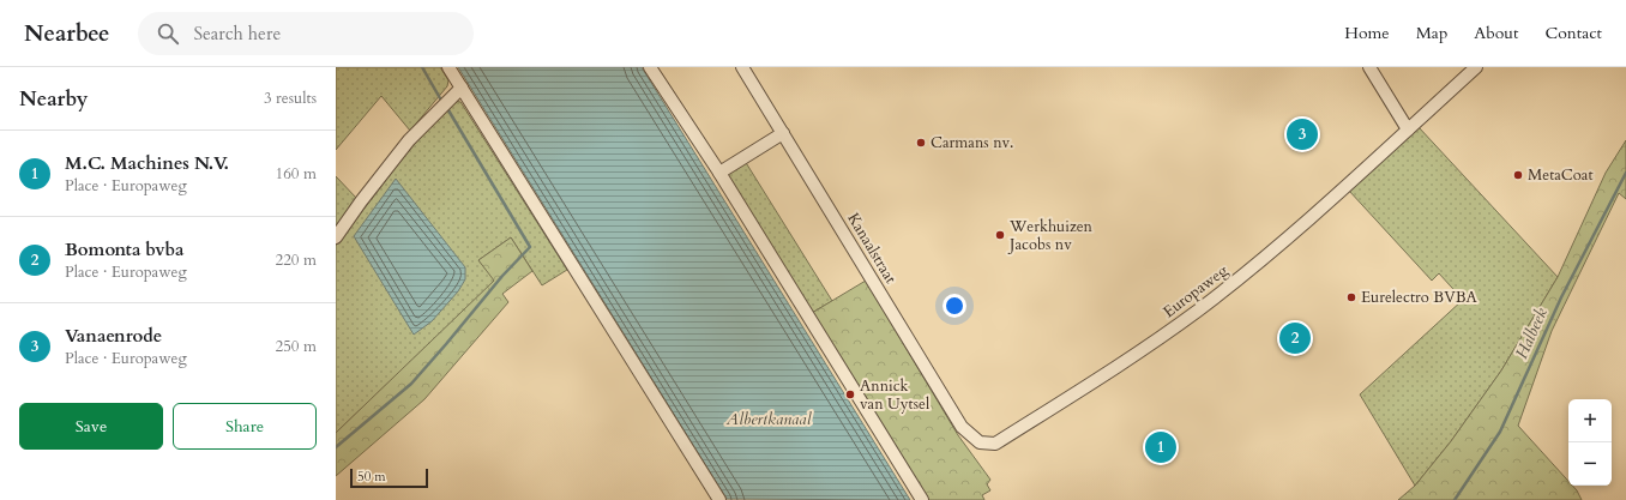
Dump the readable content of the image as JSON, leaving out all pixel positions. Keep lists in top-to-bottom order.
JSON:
{
  "streets": {
    "street": ["Kanaalstraat", "Europaweg"]
  },
  "crossings": [
    ["Kanaalstraat", "Europaweg"]
  ],
  "water": ["Halbeek", "Albertkanaal"],
  "places": [
    "Carmans nv.",
    "MetaCoat",
    "Werkhuizen Jacobs nv",
    "Eurelectro BVBA",
    "Annick van Uytsel"
  ],
  "scale_bar": "50 m",
  "page": {
    "header": "Nearbee",
    "search": "Search here",
    "nav": [
      "Home",
      "Map",
      "About",
      "Contact"
    ],
    "heading": ["Nearby", "3 results"],
    "pins": ["3", "2", "1"],
    "list": [
      {
        "mark": "1",
        "name": "M.C. Machines N.V.",
        "note": "Place · Europaweg",
        "value": "160 m"
      },
      {
        "mark": "2",
        "name": "Bomonta bvba",
        "note": "Place · Europaweg",
        "value": "220 m"
      },
      {
        "mark": "3",
        "name": "Vanaenrode",
        "note": "Place · Europaweg",
        "value": "250 m"
      }
    ],
    "buttons": ["Save", "Share"],
    "map_buttons": ["+", "−"],
    "scale": "50 m"
  }
}
